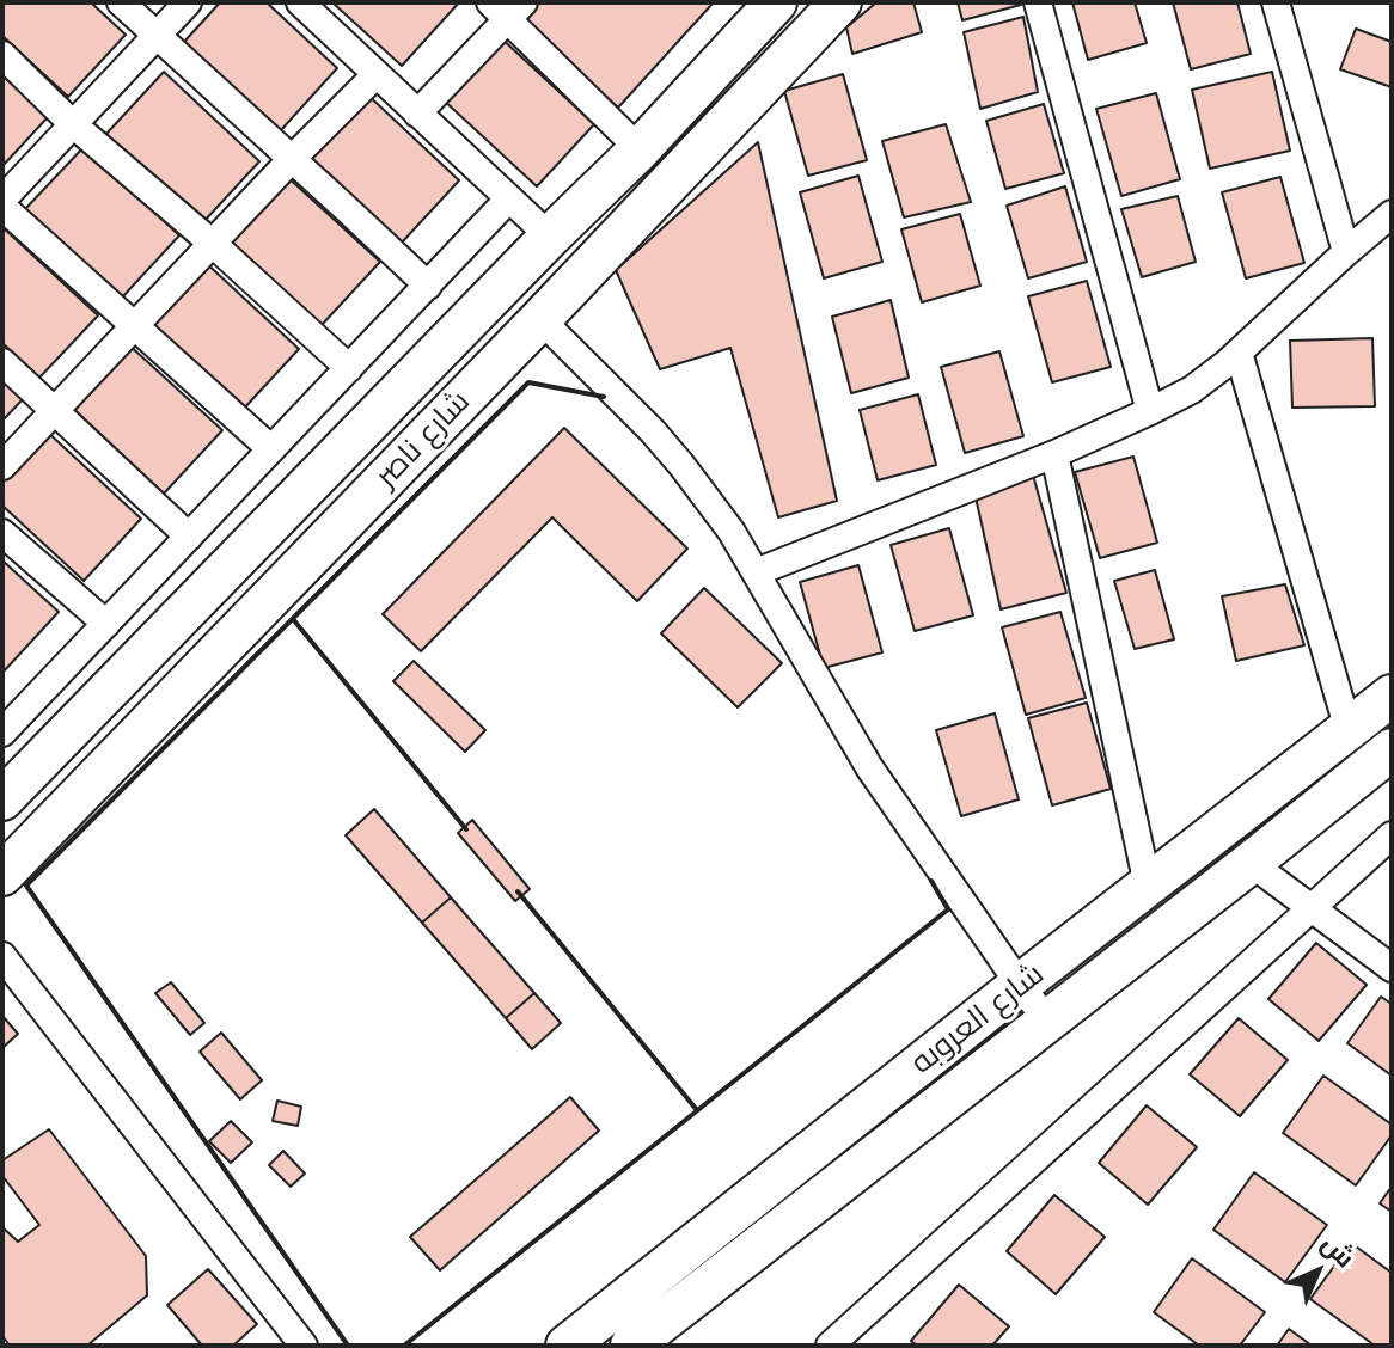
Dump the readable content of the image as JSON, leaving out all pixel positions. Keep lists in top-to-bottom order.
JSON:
{
  "streets": {
    "main road": ["شارع ناصر", "شارع العروبه"]
  },
  "north": "top right"
}
